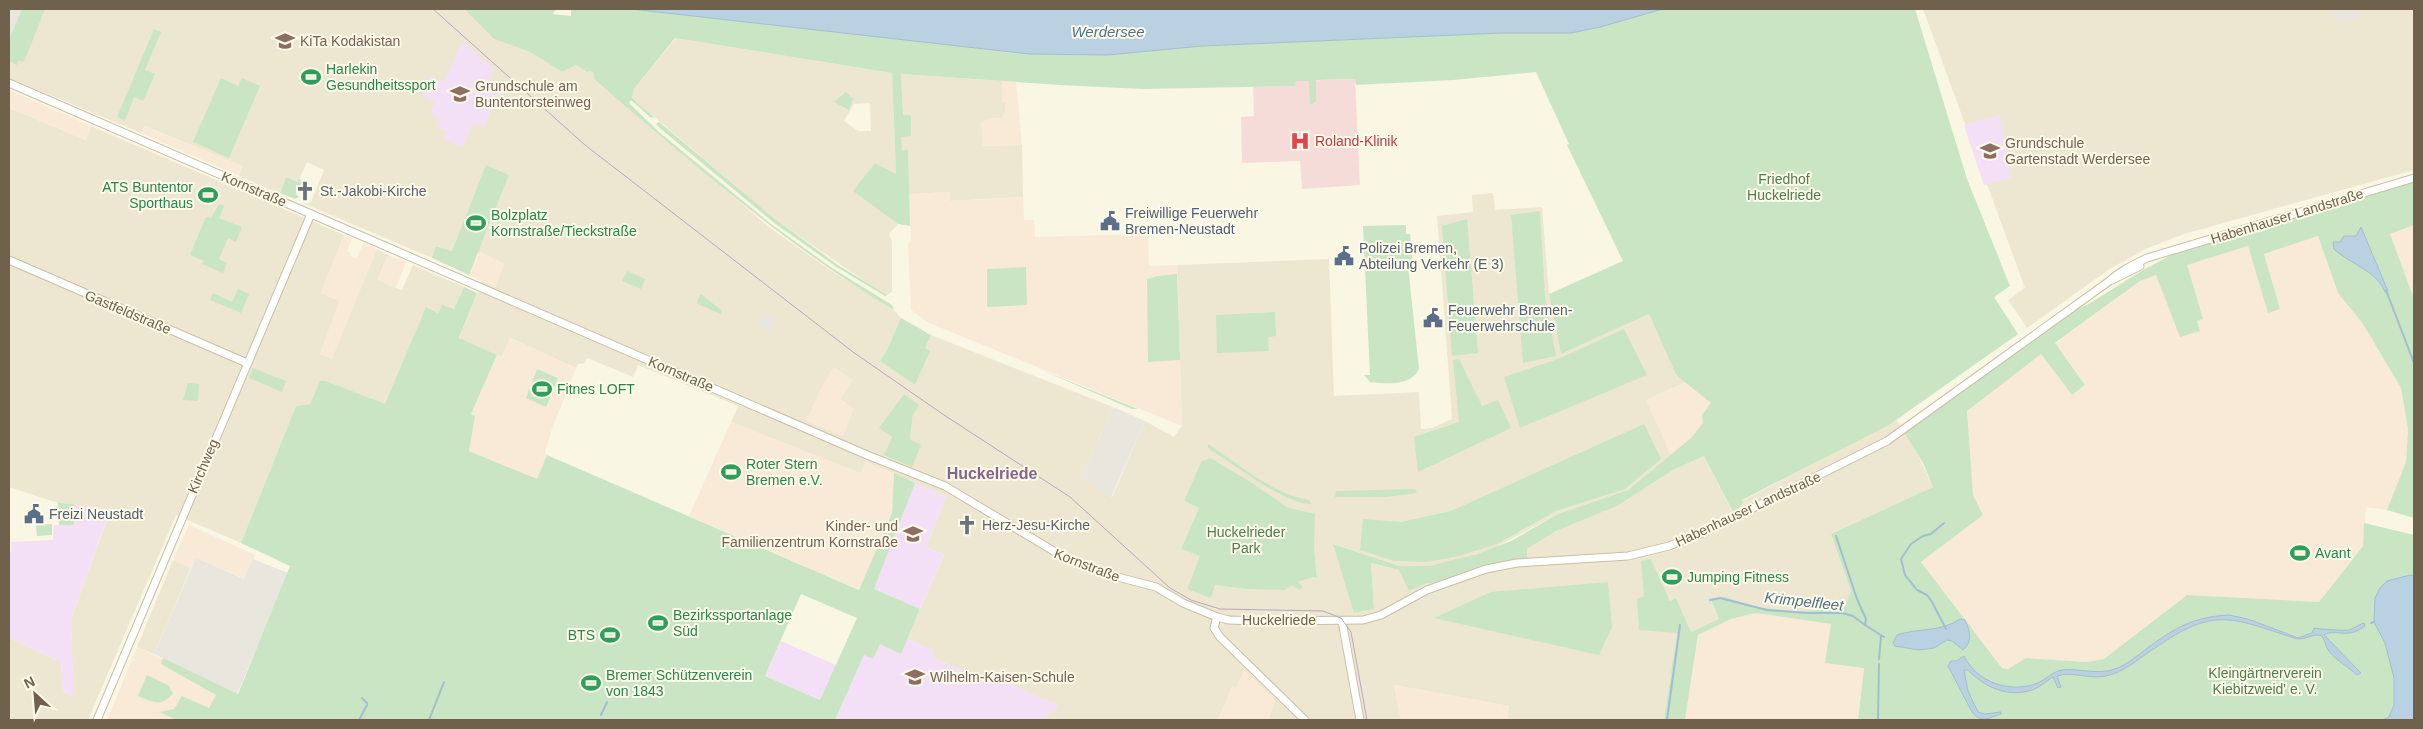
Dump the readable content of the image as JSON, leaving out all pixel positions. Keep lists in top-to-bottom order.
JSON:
{
  "streets": {
    "street": [
      "Kornstraße",
      "Habenhauser Landstraße",
      "Gastfeldstraße",
      "Kirchweg",
      "Huckelriede"
    ]
  },
  "crossings": [
    ["Kornstraße", "Kirchweg"],
    ["Kornstraße", "Huckelriede"],
    ["Habenhauser Landstraße", "Huckelriede"],
    ["Gastfeldstraße", "Kirchweg"]
  ],
  "districts": ["Huckelriede"],
  "water": ["Werdersee", "Krimpelfleet"],
  "parks": ["Friedhof Huckelriede", "Huckelrieder Park", "Kleingärtnerverein Kiebitzweid' e. V."],
  "places": {
    "school or university": [
      "KiTa Kodakistan",
      "Grundschule am Buntentorsteinweg",
      "Grundschule Gartenstadt Werdersee",
      "Kinder- und Familienzentrum Kornstraße",
      "Wilhelm-Kaisen-Schule"
    ],
    "sports": [
      "Harlekin Gesundheitssport",
      "ATS Buntentor Sporthaus",
      "Bolzplatz Kornstraße/Tieckstraße",
      "Fitnes LOFT",
      "Roter Stern Bremen e.V.",
      "Avant",
      "Jumping Fitness",
      "Bezirkssportanlage Süd",
      "BTS",
      "Bremer Schützenverein von 1843"
    ],
    "hospital": ["Roland-Klinik"],
    "church": ["St.-Jakobi-Kirche", "Herz-Jesu-Kirche"],
    "public building": [
      "Freiwillige Feuerwehr Bremen-Neustadt",
      "Polizei Bremen, Abteilung Verkehr (E 3)",
      "Feuerwehr Bremen- Feuerwehrschule",
      "Freizi Neustadt"
    ]
  },
  "north": "top left"
}
